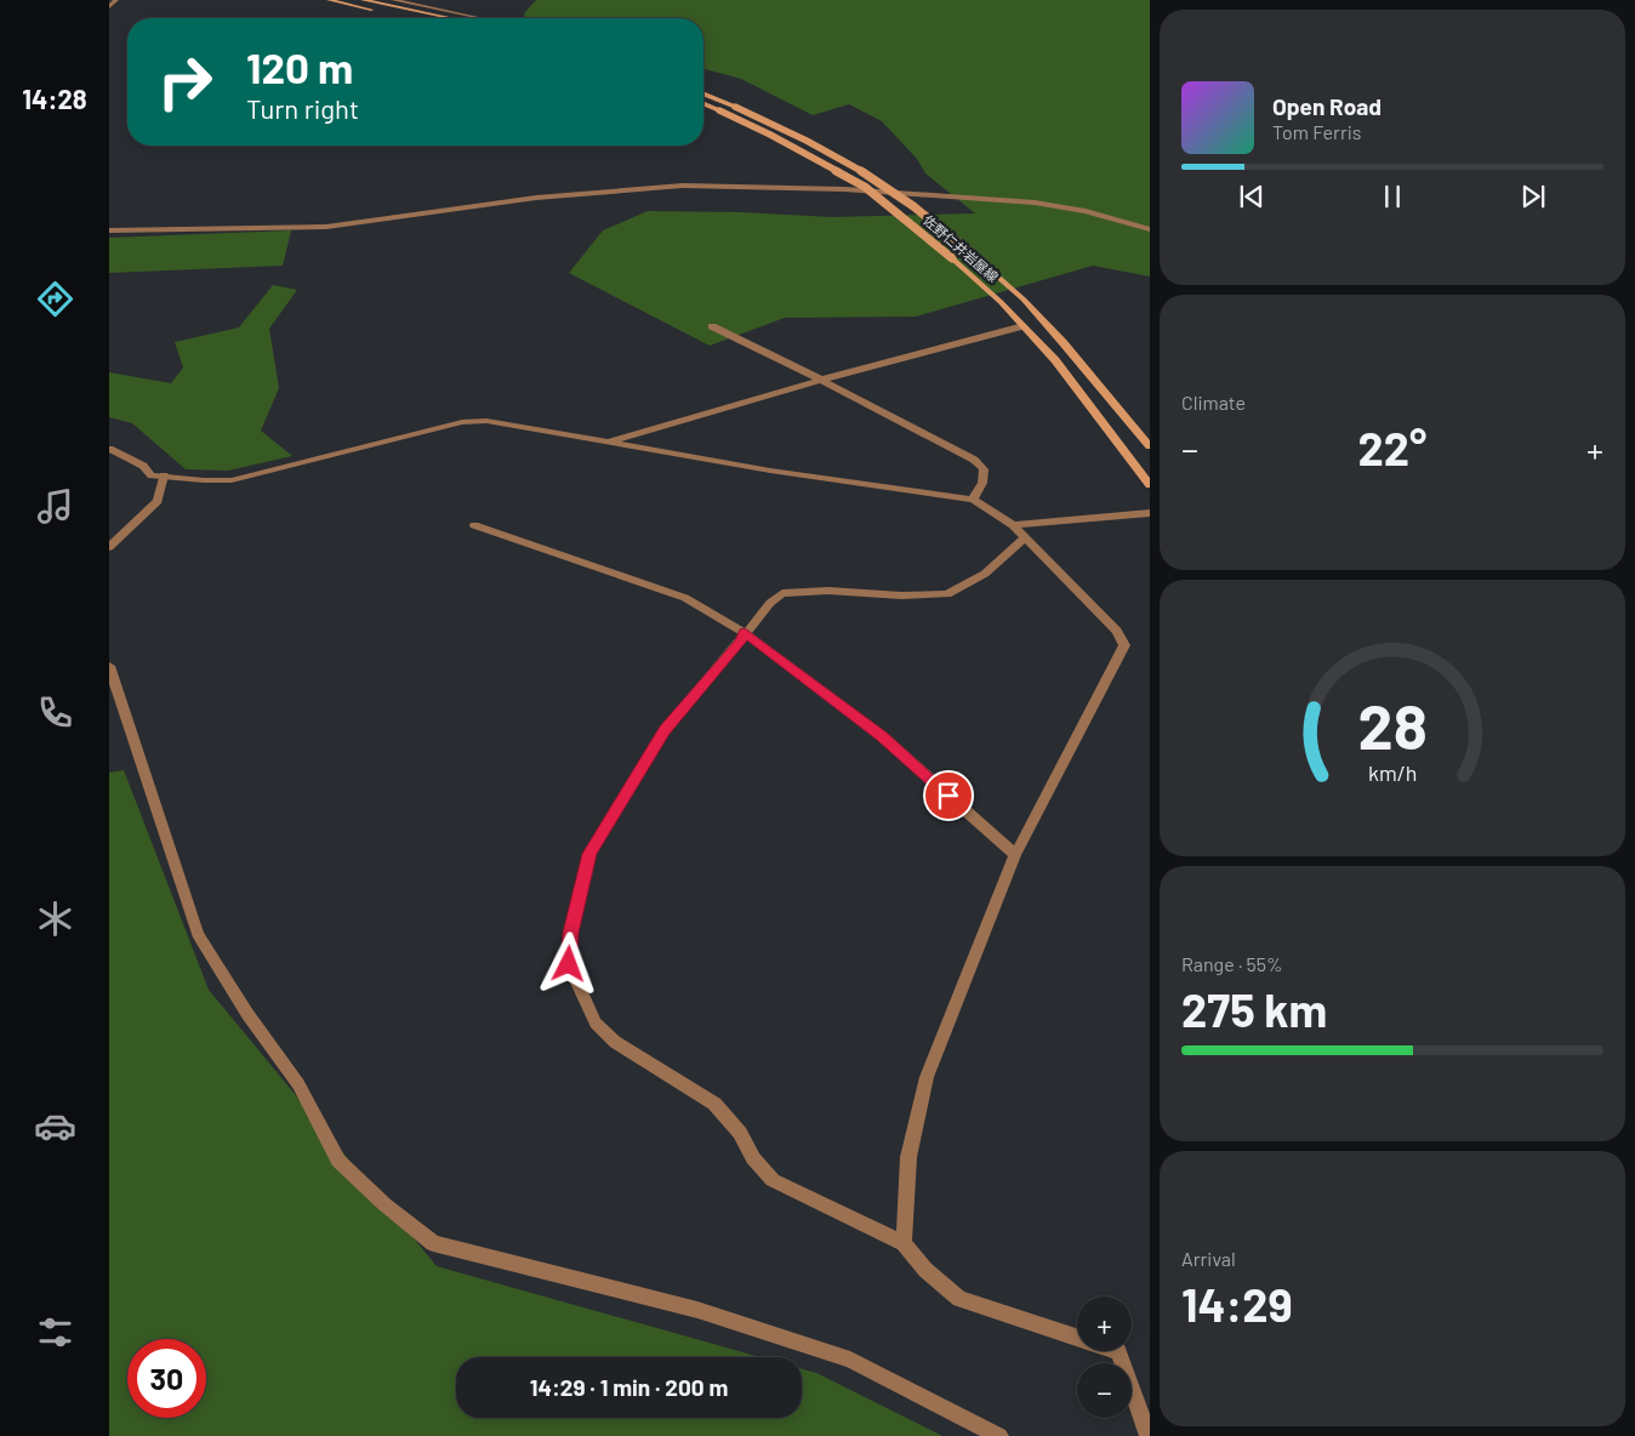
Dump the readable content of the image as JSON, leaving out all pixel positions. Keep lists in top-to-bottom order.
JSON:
{
  "streets": {
    "main road": ["佐野仁井岩屋線"]
  },
  "page": {
    "tabs": "14:28",
    "turn": ["120 m", "Turn right"],
    "song": ["Open Road", "Tom Ferris"],
    "tile": [
      "Climate",
      ["Range · 55%", "275 km"],
      ["Arrival", "14:29"]
    ],
    "heat": ["−", "22°", "+"],
    "map_buttons": ["+", "−"],
    "limit": "30",
    "trip": "14:29 · 1 min · 200 m",
    "gauge": ["28", "km/h"]
  }
}
